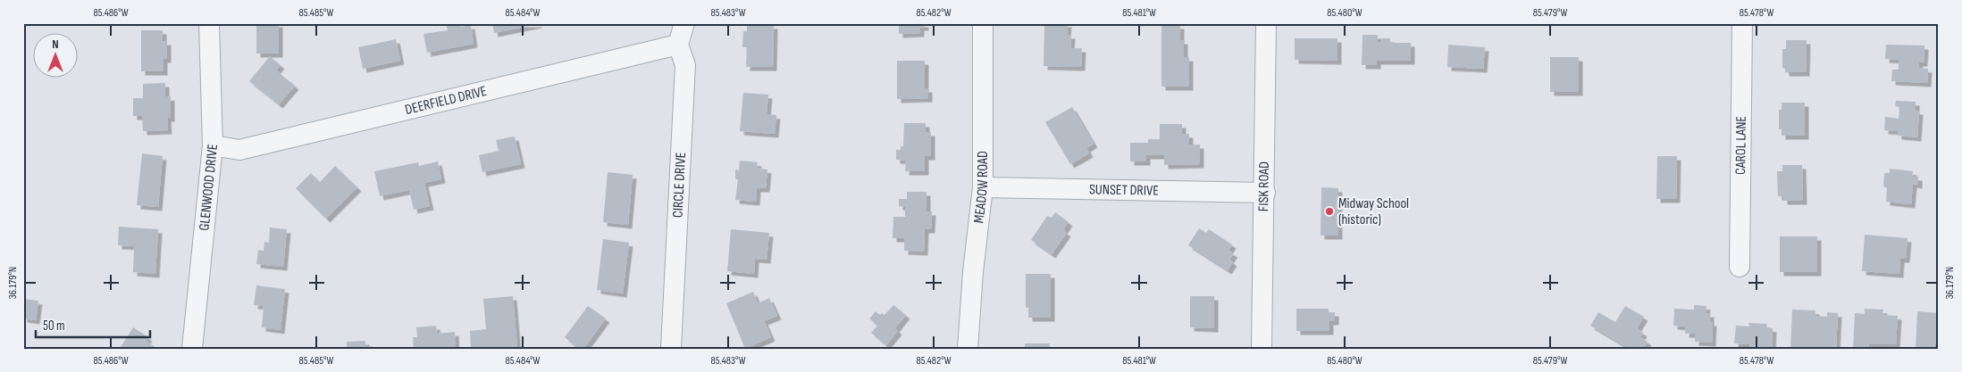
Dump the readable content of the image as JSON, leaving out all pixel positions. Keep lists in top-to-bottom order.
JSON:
{
  "streets": {
    "street": [
      "DEERFIELD DRIVE",
      "CAROL LANE",
      "CIRCLE DRIVE",
      "GLENWOOD DRIVE",
      "MEADOW ROAD",
      "FISK ROAD",
      "SUNSET DRIVE"
    ]
  },
  "crossings": [
    ["DEERFIELD DRIVE", "CIRCLE DRIVE"],
    ["DEERFIELD DRIVE", "GLENWOOD DRIVE"],
    ["MEADOW ROAD", "SUNSET DRIVE"],
    ["FISK ROAD", "SUNSET DRIVE"]
  ],
  "places": ["Midway School (historic)"],
  "scale_bar": "50 m",
  "north": "top",
  "coordinates": [
    "85.486°W",
    "85.485°W",
    "85.484°W",
    "85.483°W",
    "85.482°W",
    "85.481°W",
    "85.480°W",
    "85.479°W",
    "85.478°W",
    "36.179°N"
  ]
}
